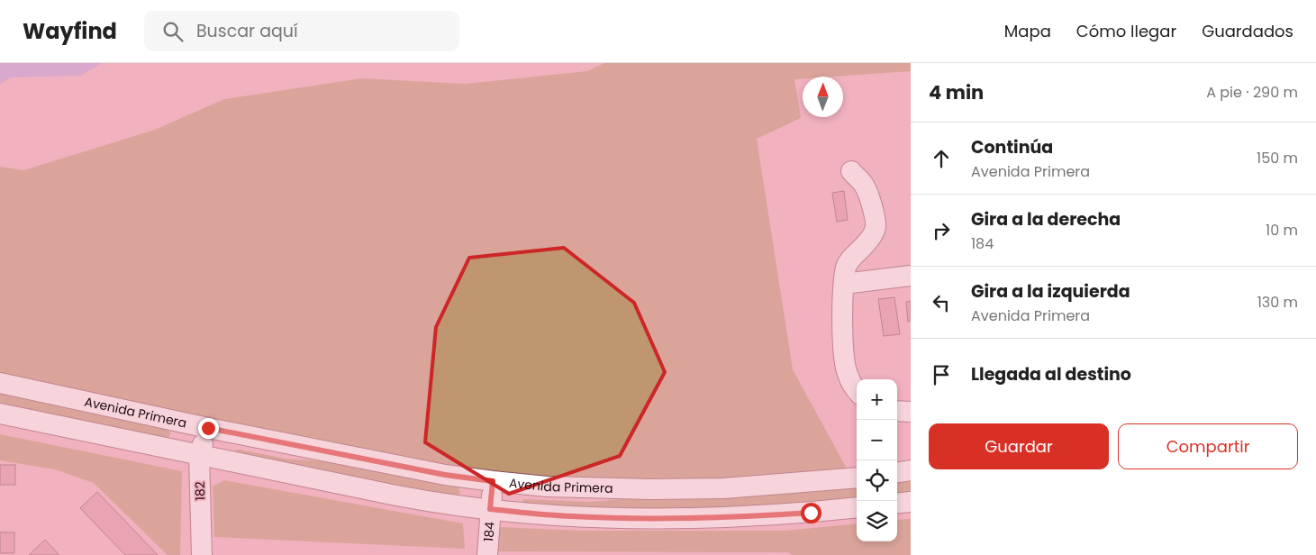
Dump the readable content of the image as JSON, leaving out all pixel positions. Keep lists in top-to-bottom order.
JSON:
{
  "streets": {
    "street": ["Avenida Primera", "182", "184"]
  },
  "crossings": [
    ["Avenida Primera", "182"],
    ["Avenida Primera", "184"]
  ],
  "north": "top",
  "page": {
    "header": "Wayfind",
    "search": "Buscar aquí",
    "nav": ["Mapa", "Cómo llegar", "Guardados"],
    "heading": ["4 min", "A pie · 290 m"],
    "list": [
      ["Continúa", "Avenida Primera", "150 m"],
      ["Gira a la derecha", "184", "10 m"],
      ["Gira a la izquierda", "Avenida Primera", "130 m"],
      "Llegada al destino"
    ],
    "map_buttons": ["+", "−"],
    "buttons": ["Guardar", "Compartir"]
  }
}
